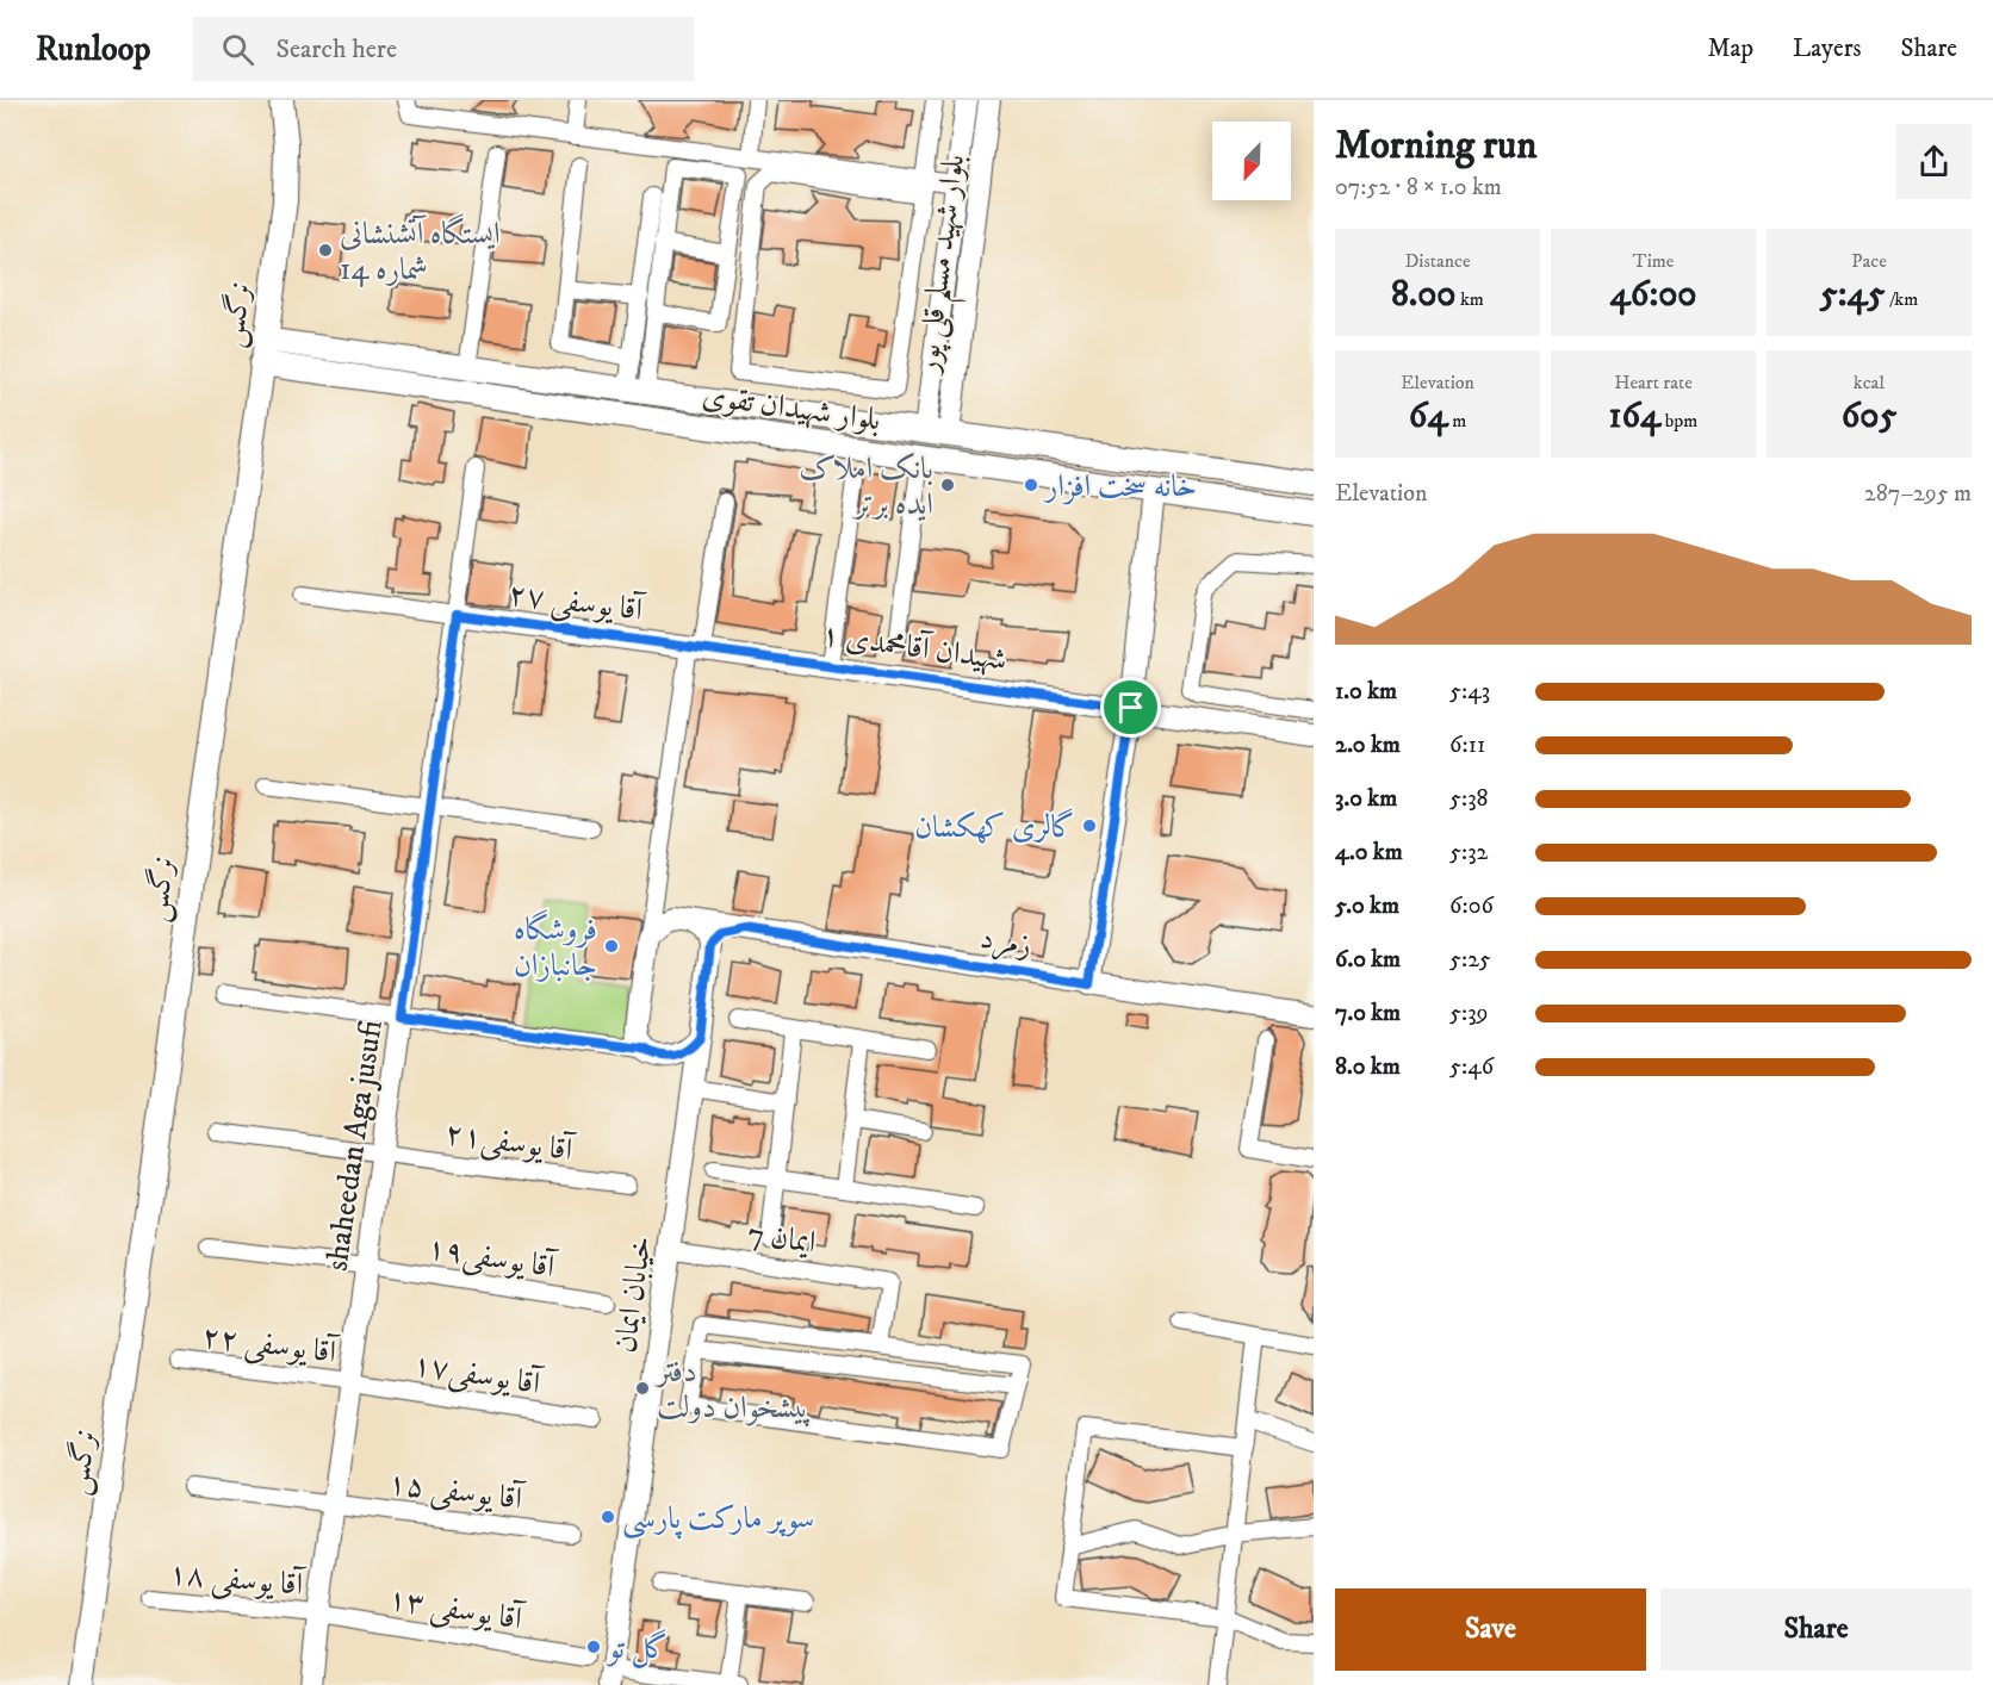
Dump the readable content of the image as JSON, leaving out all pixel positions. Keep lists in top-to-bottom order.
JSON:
{
  "streets": {
    "main road": ["نرگس", "بلوار شهیدان تقوی"],
    "street": [
      "بلوار شهید مسلم قلی پور",
      "آقا یوسفی ۲۷",
      "شهیدان آقامحمدی ۱",
      "زمرد",
      "آقا یوسفی۲۱",
      "shaheedan Aga jusufi",
      "ایمان 7",
      "آقا یوسفی۱۹",
      "خیابان ایمان",
      "آقا یوسفی ۲۲",
      "آقا یوسفی۱۷",
      "آقا یوسفی ۱۵",
      "آقا یوسفی ۱۸",
      "آقا یوسفی ۱۳"
    ]
  },
  "crossings": [
    ["بلوار شهید مسلم قلی پور", "بلوار شهیدان تقوی"],
    ["نرگس", "بلوار شهیدان تقوی"],
    ["آقا یوسفی ۲۷", "شهیدان آقامحمدی ۱"],
    ["آقا یوسفی ۲۷", "shaheedan Aga jusufi"],
    ["آقا یوسفی۲۱", "shaheedan Aga jusufi"],
    ["shaheedan Aga jusufi", "آقا یوسفی۱۹"],
    ["shaheedan Aga jusufi", "آقا یوسفی ۲۲"],
    ["shaheedan Aga jusufi", "آقا یوسفی۱۷"],
    ["shaheedan Aga jusufi", "آقا یوسفی ۱۵"],
    ["shaheedan Aga jusufi", "آقا یوسفی ۱۸"],
    ["shaheedan Aga jusufi", "آقا یوسفی ۱۳"],
    ["ایمان 7", "خیابان ایمان"],
    ["آقا یوسفی ۲۲", "آقا یوسفی۱۷"],
    ["آقا یوسفی ۱۸", "آقا یوسفی ۱۳"]
  ],
  "places": [
    "ایستگاه آتشنشانی شماره 14",
    "بانک املاک ایده برتر",
    "خانه سخت افزار",
    "گالری کهکشان",
    "فروشگاه جانبازان",
    "دفتر پیشخوان دولت",
    "سوپر مارکت پارسی",
    "گل تو"
  ],
  "north": "bottom left",
  "page": {
    "header": "Runloop",
    "search": "Search here",
    "nav": ["Map", "Layers", "Share"],
    "heading": ["Morning run", "07:52 · 8 × 1.0 km"],
    "stats": [
      ["Distance", "8.00 km"],
      ["Time", "46:00"],
      ["Pace", "5:45 /km"],
      ["Elevation", "64 m"],
      ["Heart rate", "164 bpm"],
      ["kcal", "605"]
    ],
    "chart": ["Elevation", "287–295 m"],
    "list": [
      {
        "name": "1.0 km",
        "note": "5:43"
      },
      {
        "name": "2.0 km",
        "note": "6:11"
      },
      {
        "name": "3.0 km",
        "note": "5:38"
      },
      {
        "name": "4.0 km",
        "note": "5:32"
      },
      {
        "name": "5.0 km",
        "note": "6:06"
      },
      {
        "name": "6.0 km",
        "note": "5:25"
      },
      {
        "name": "7.0 km",
        "note": "5:39"
      },
      {
        "name": "8.0 km",
        "note": "5:46"
      }
    ],
    "buttons": ["Save", "Share"]
  }
}
